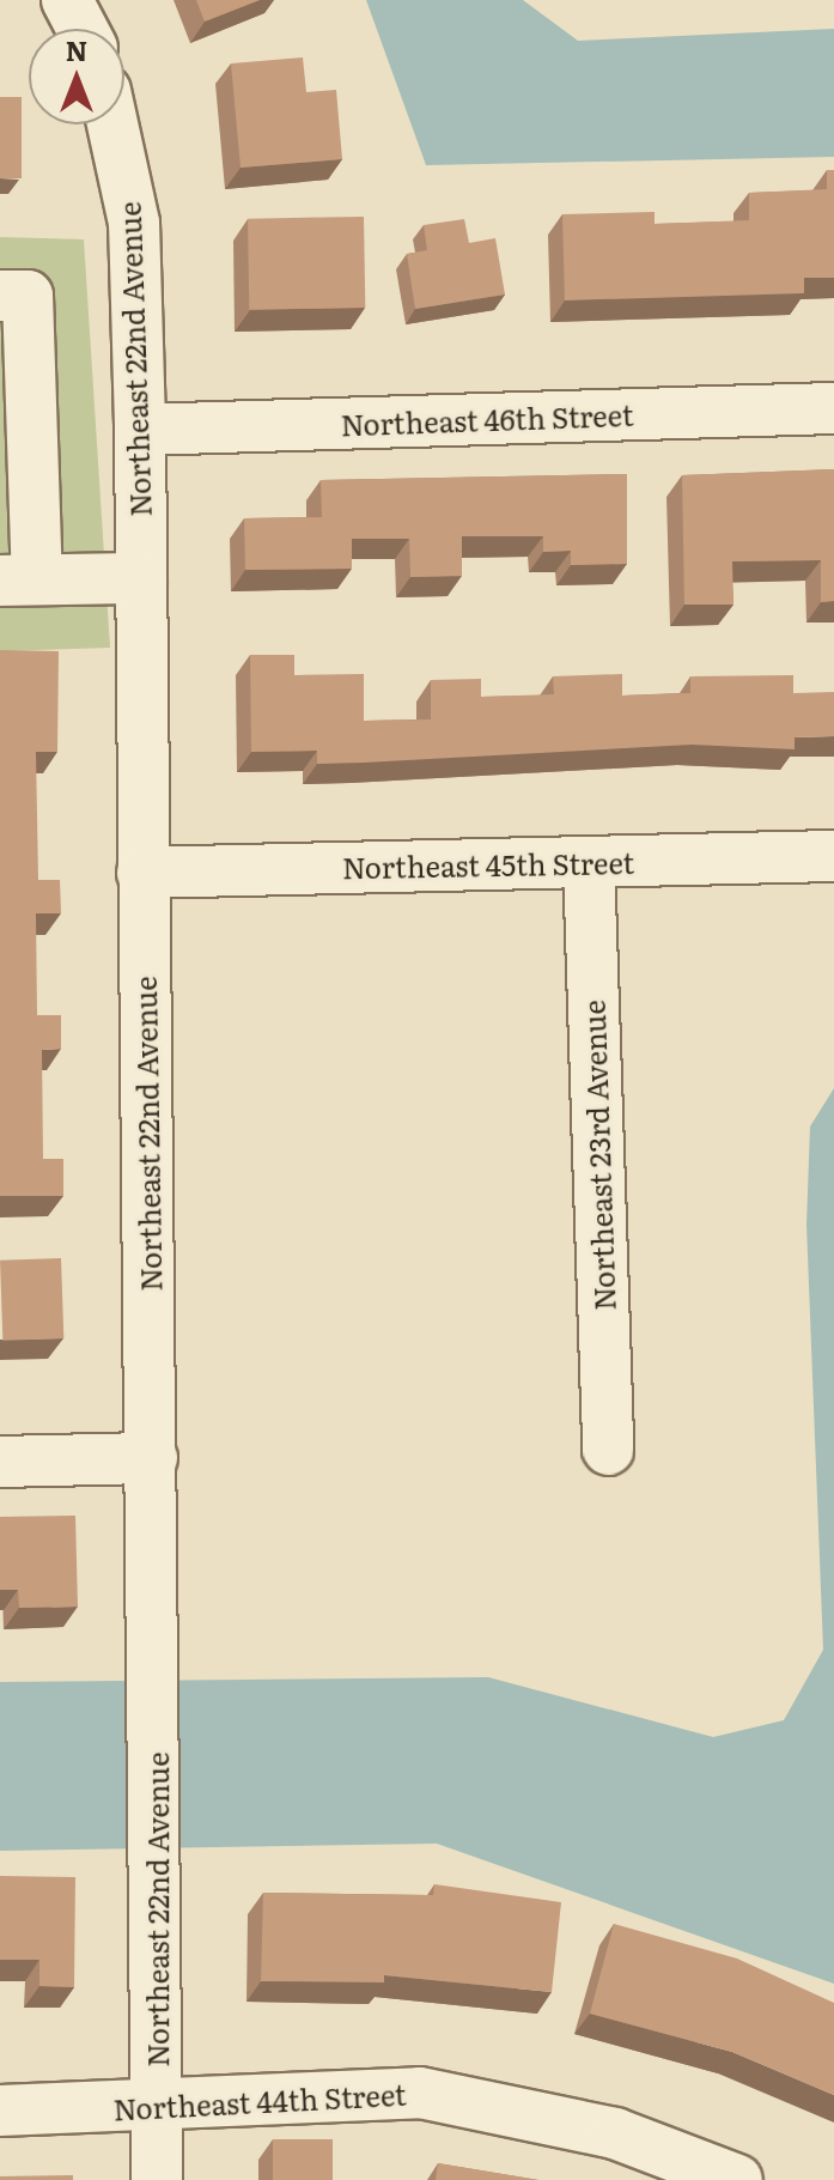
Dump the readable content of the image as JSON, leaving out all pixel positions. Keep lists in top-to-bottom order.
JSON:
{
  "streets": {
    "street": [
      "Northeast 22nd Avenue",
      "Northeast 46th Street",
      "Northeast 45th Street",
      "Northeast 23rd Avenue",
      "Northeast 44th Street"
    ]
  },
  "crossings": [
    ["Northeast 22nd Avenue", "Northeast 46th Street"],
    ["Northeast 22nd Avenue", "Northeast 45th Street"],
    ["Northeast 22nd Avenue", "Northeast 44th Street"],
    ["Northeast 45th Street", "Northeast 23rd Avenue"]
  ],
  "north": "top"
}
